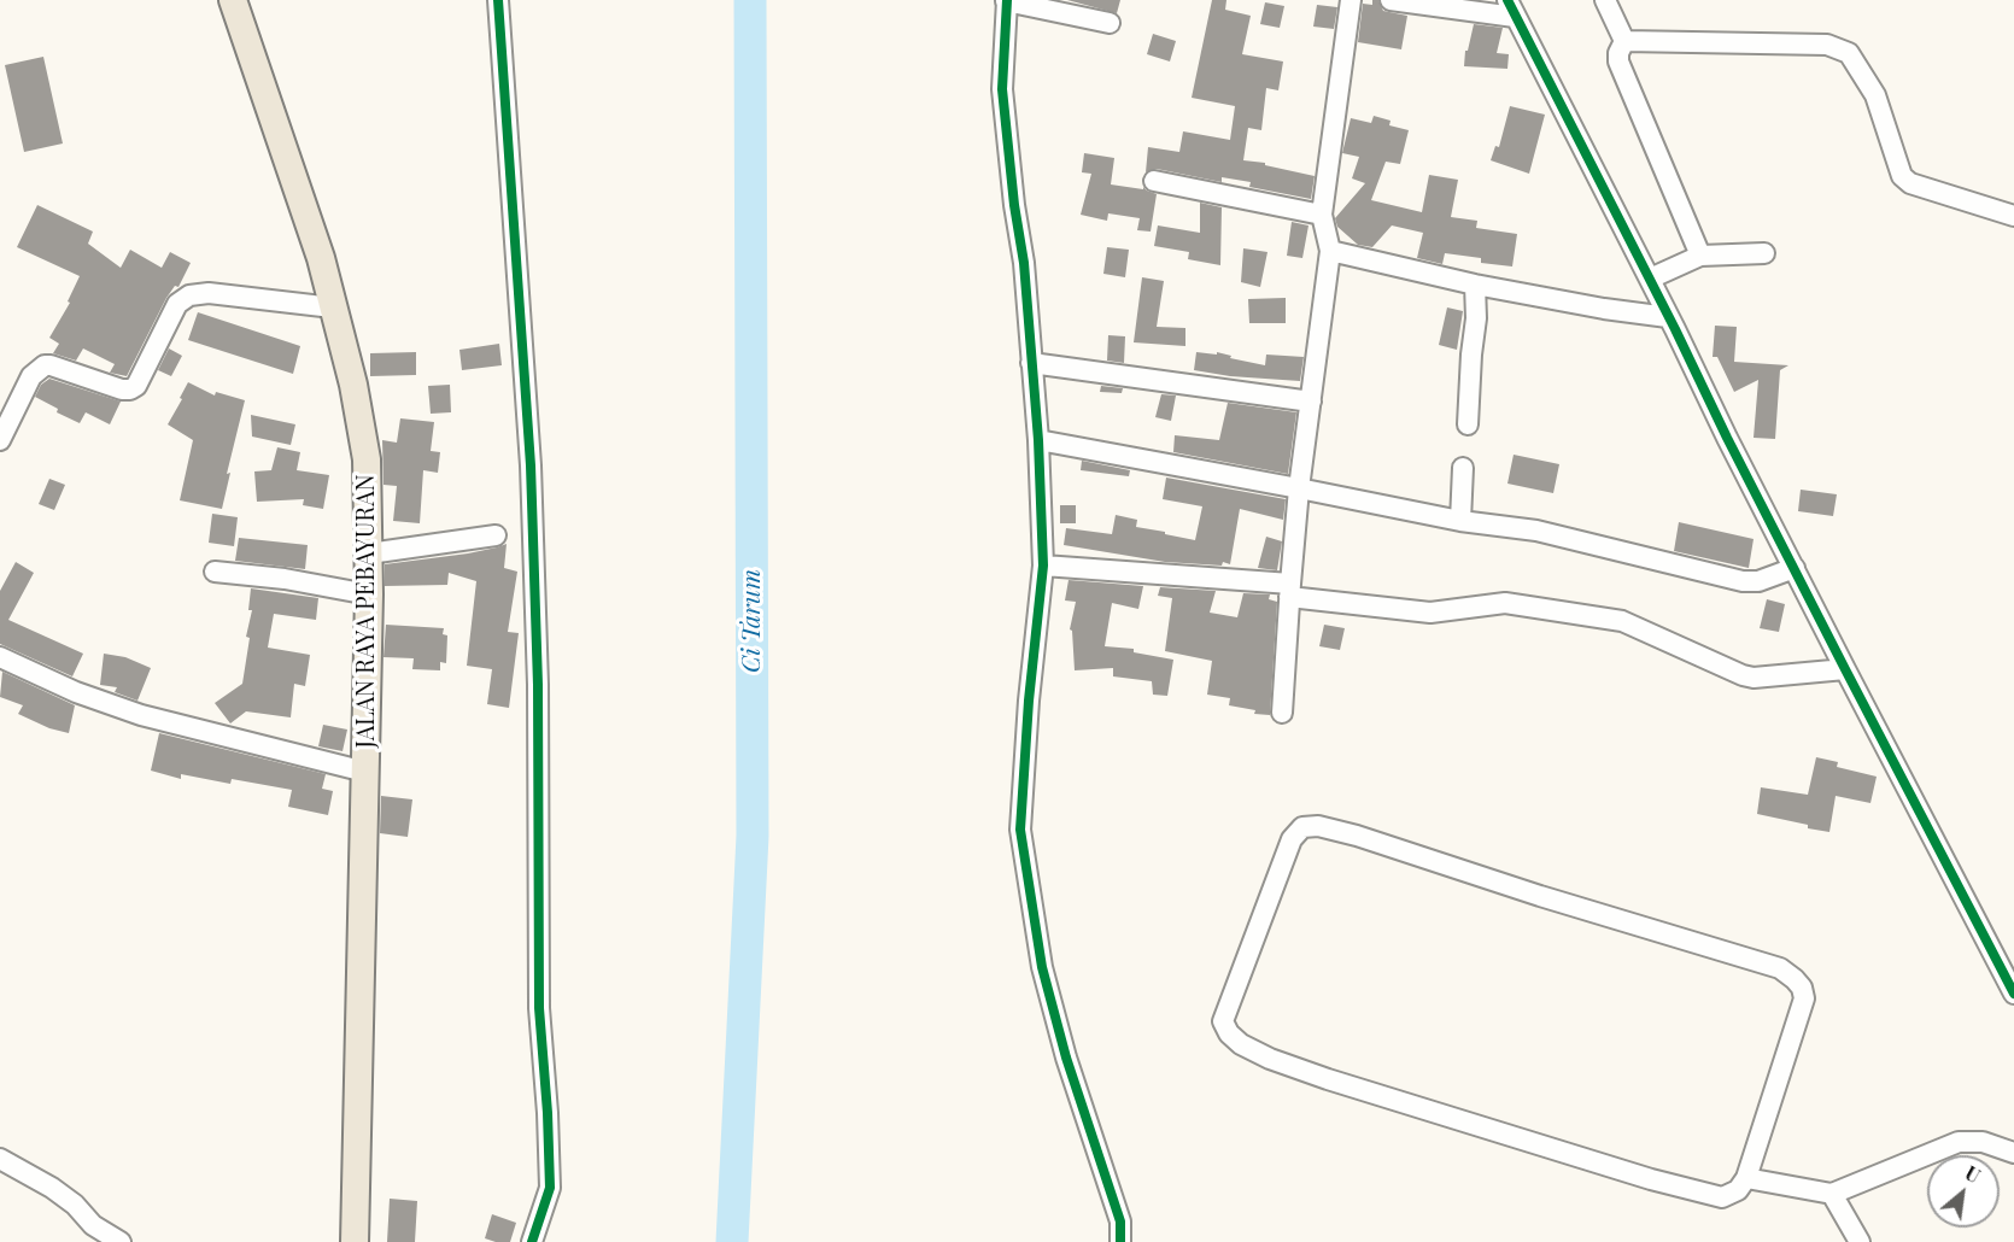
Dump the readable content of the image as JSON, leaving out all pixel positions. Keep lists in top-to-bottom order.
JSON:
{
  "streets": {
    "main road": ["JALAN RAYA PEBAYURAN"]
  },
  "water": ["Ci Tarum"],
  "north": "top right"
}
